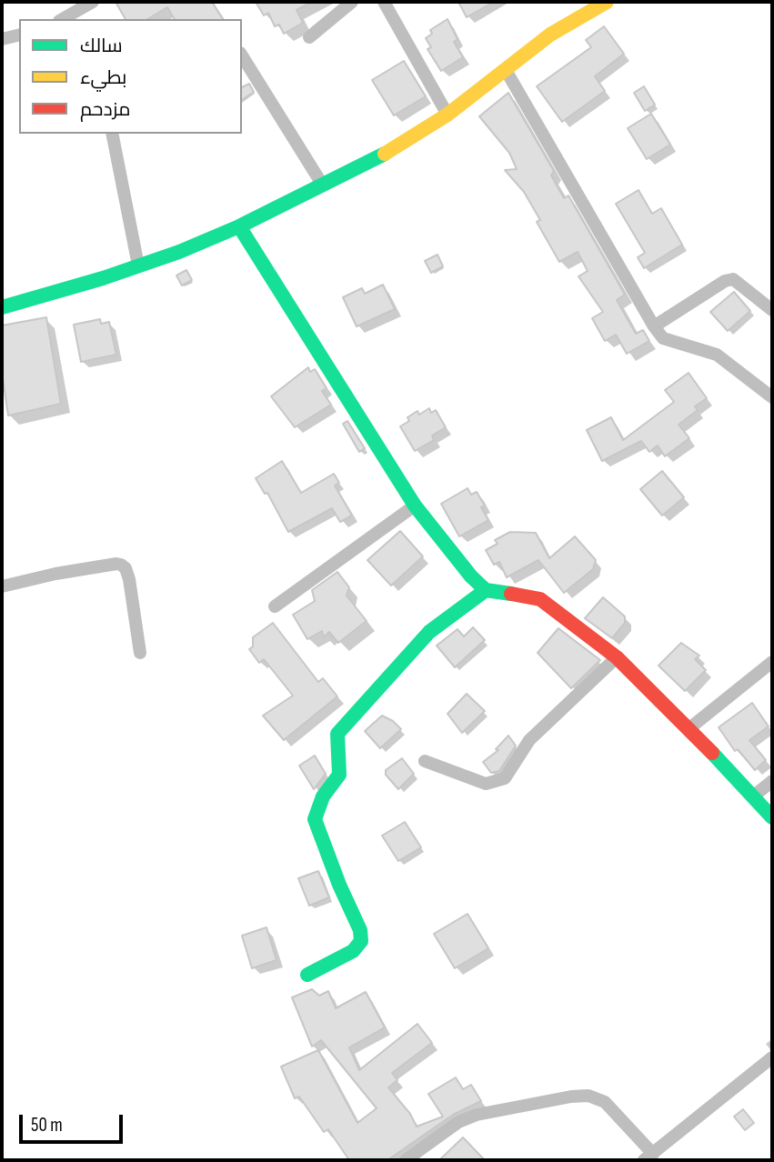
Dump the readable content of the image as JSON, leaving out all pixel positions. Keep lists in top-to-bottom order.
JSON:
{
  "legend": ["سالك", "بطيء", "مزدحم"],
  "scale_bar": "50 m"
}
